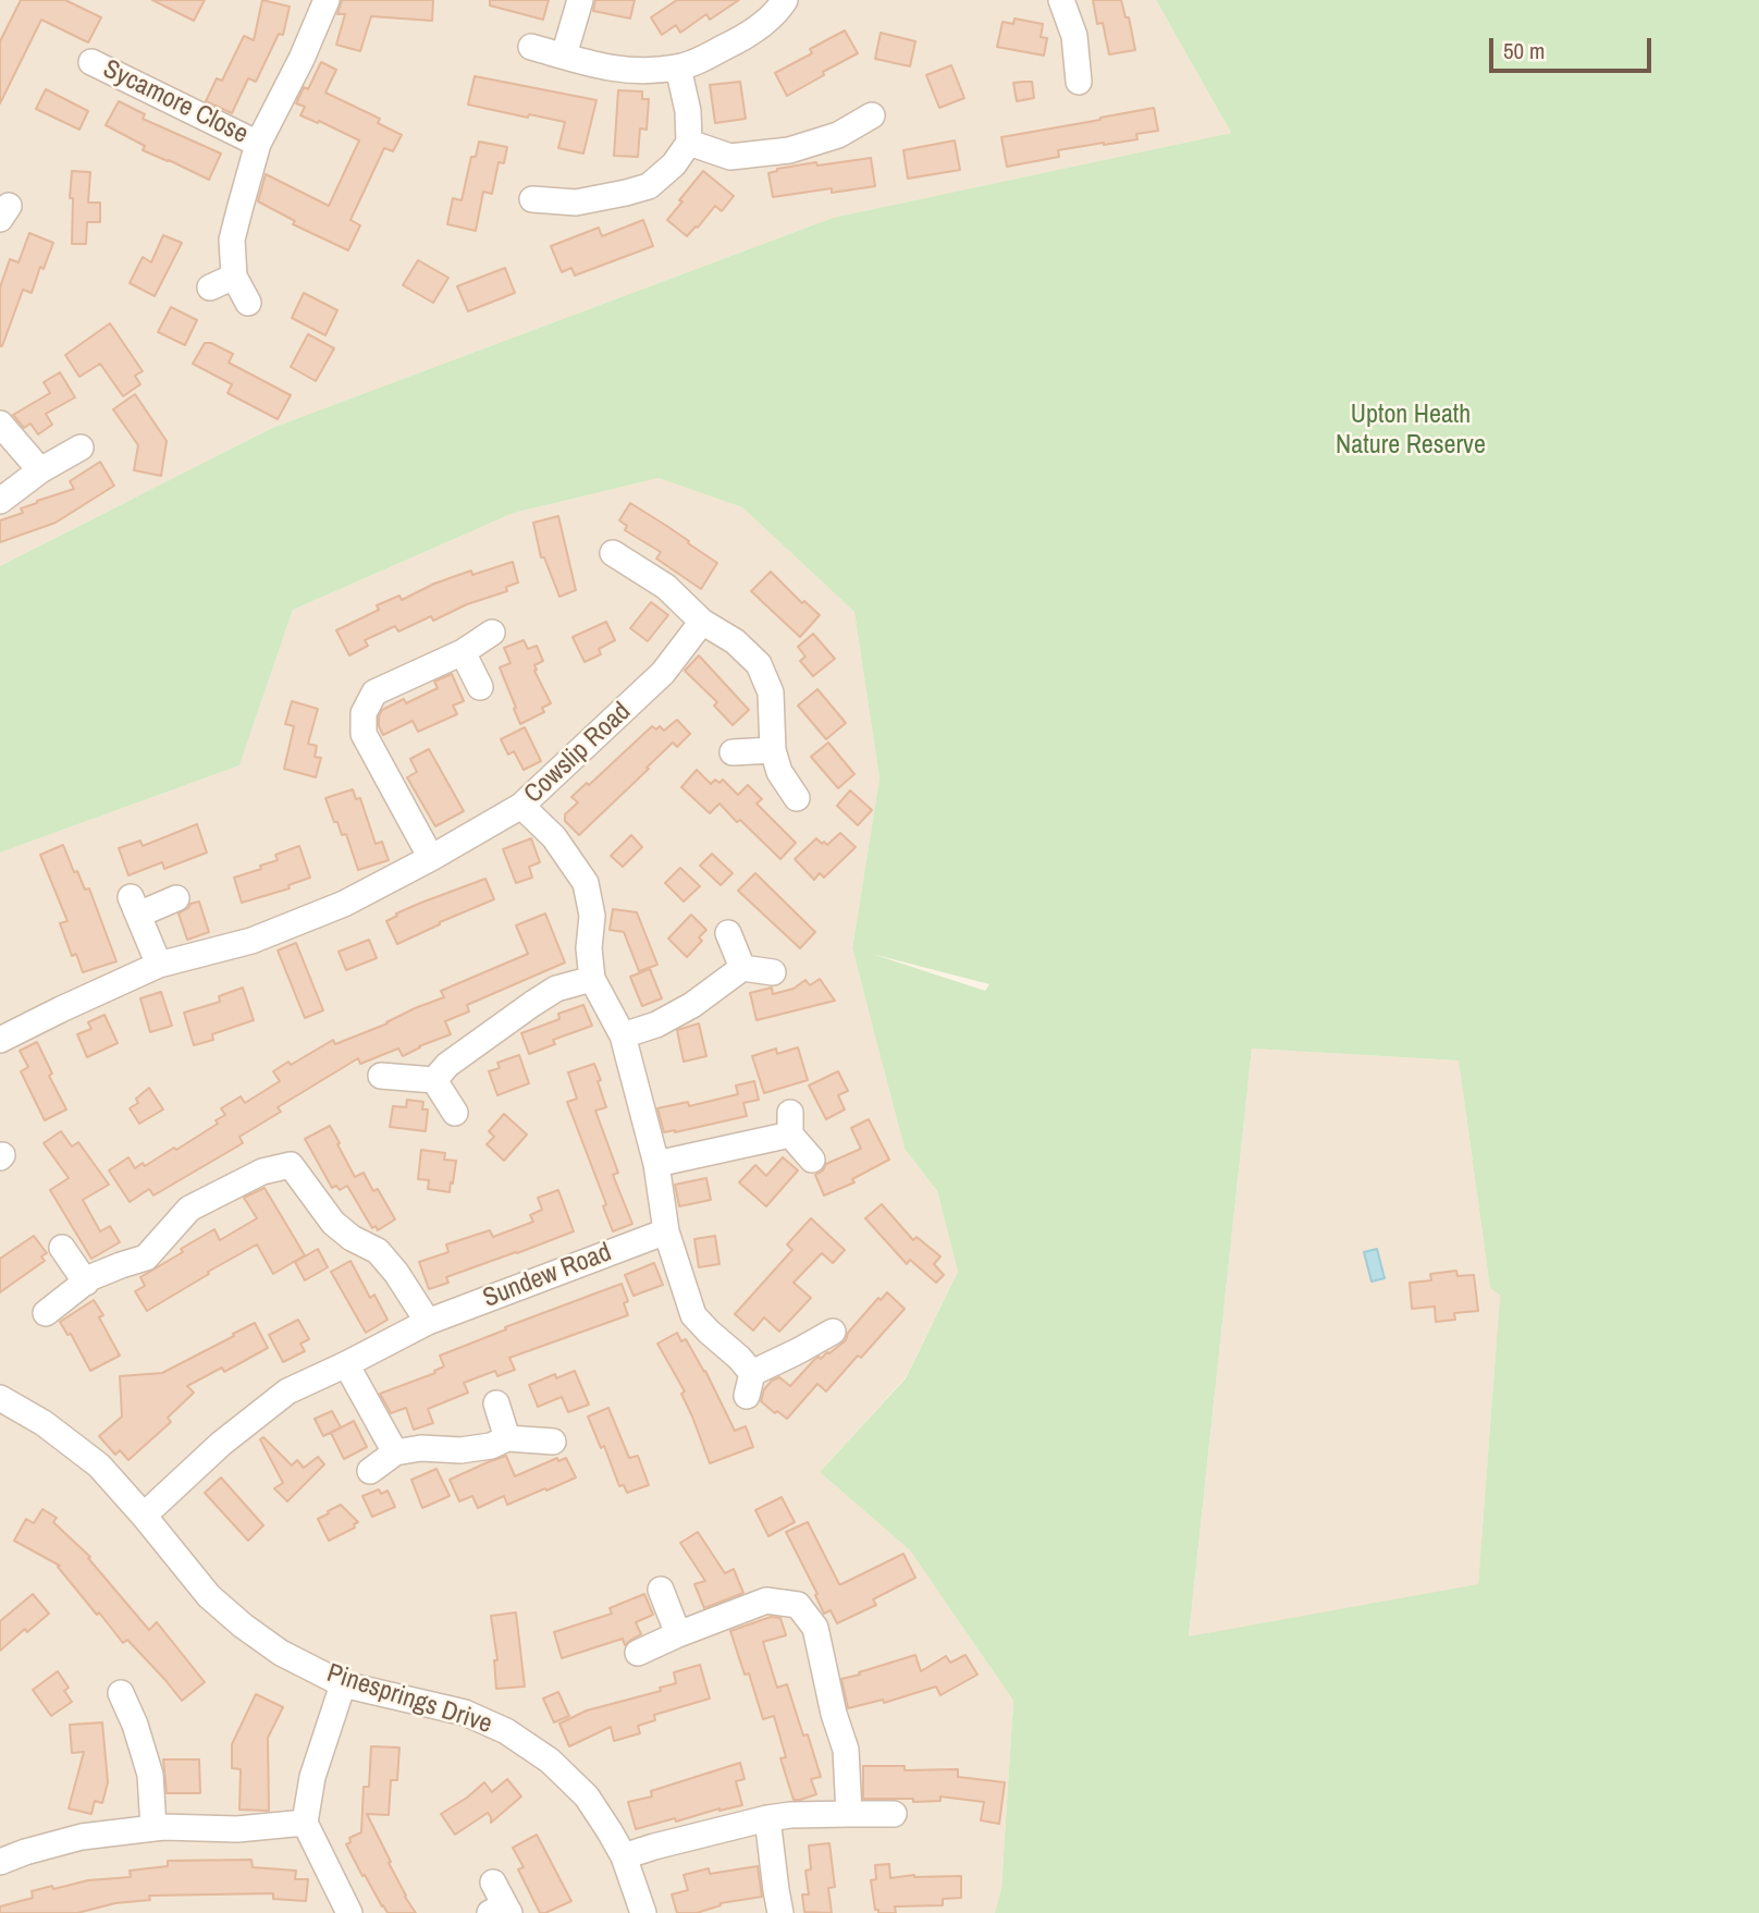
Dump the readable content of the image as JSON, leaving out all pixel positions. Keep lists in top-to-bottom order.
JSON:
{
  "streets": {
    "street": [
      "Sycamore Close",
      "Cowslip Road",
      "Sundew Road",
      "Pinesprings Drive"
    ]
  },
  "crossings": [
    ["Sundew Road", "Pinesprings Drive"]
  ],
  "parks": ["Upton Heath Nature Reserve"],
  "scale_bar": "50 m"
}
